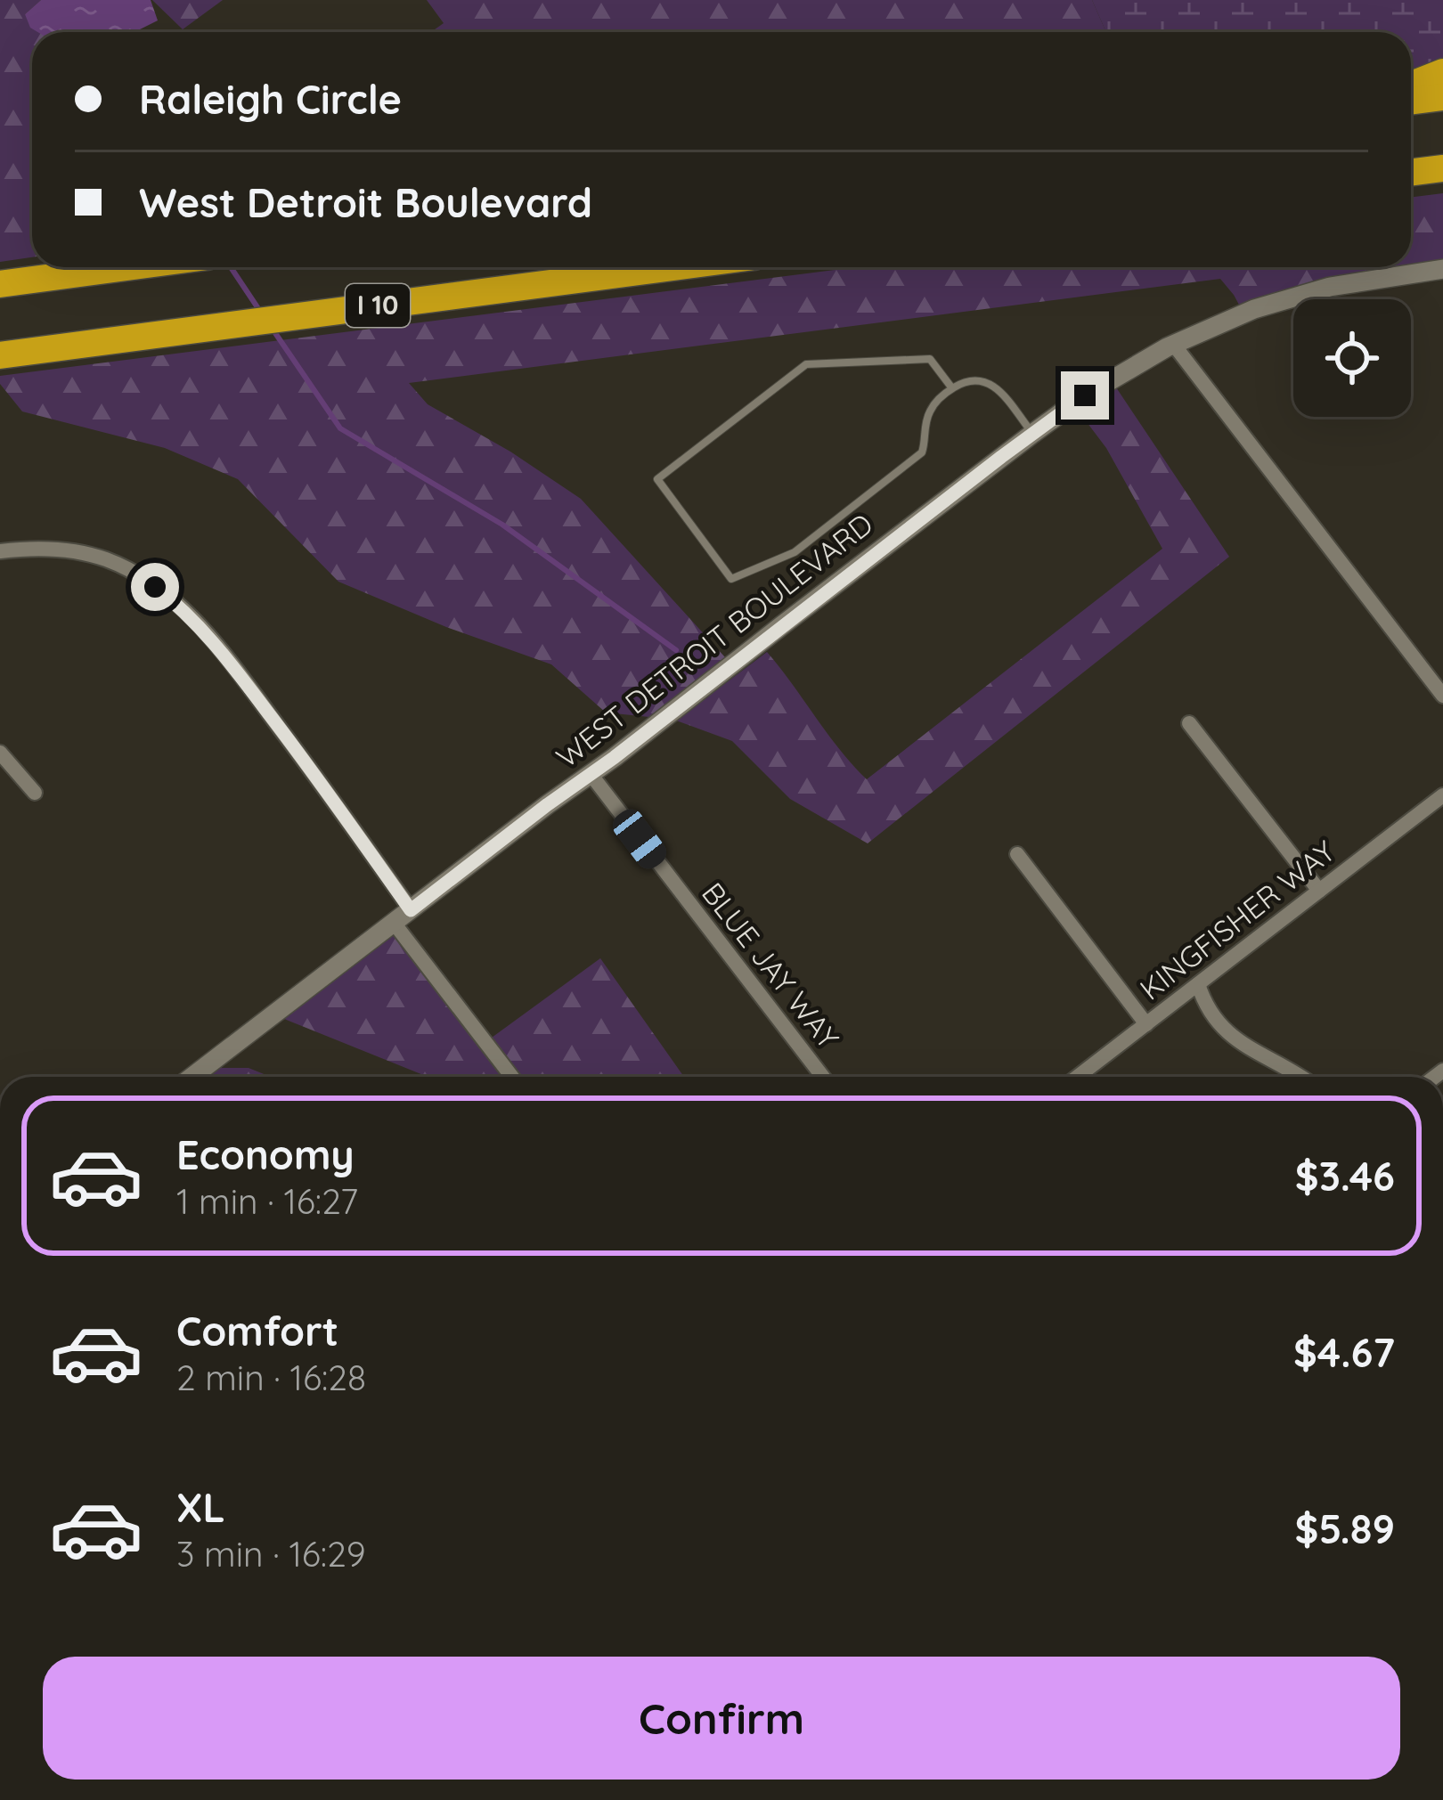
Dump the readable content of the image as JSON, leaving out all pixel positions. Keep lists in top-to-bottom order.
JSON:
{
  "streets": {
    "highway": ["I 10"],
    "street": ["WEST DETROIT BOULEVARD", "KINGFISHER WAY", "BLUE JAY WAY"]
  },
  "crossings": [
    ["WEST DETROIT BOULEVARD", "BLUE JAY WAY"]
  ],
  "page": {
    "banner": ["Raleigh Circle", "West Detroit Boulevard"],
    "list": [
      {
        "name": "Economy",
        "note": "1 min · 16:27",
        "value": "$3.46"
      },
      {
        "name": "Comfort",
        "note": "2 min · 16:28",
        "value": "$4.67"
      },
      {
        "name": "XL",
        "note": "3 min · 16:29",
        "value": "$5.89"
      }
    ],
    "buttons": "Confirm"
  }
}
